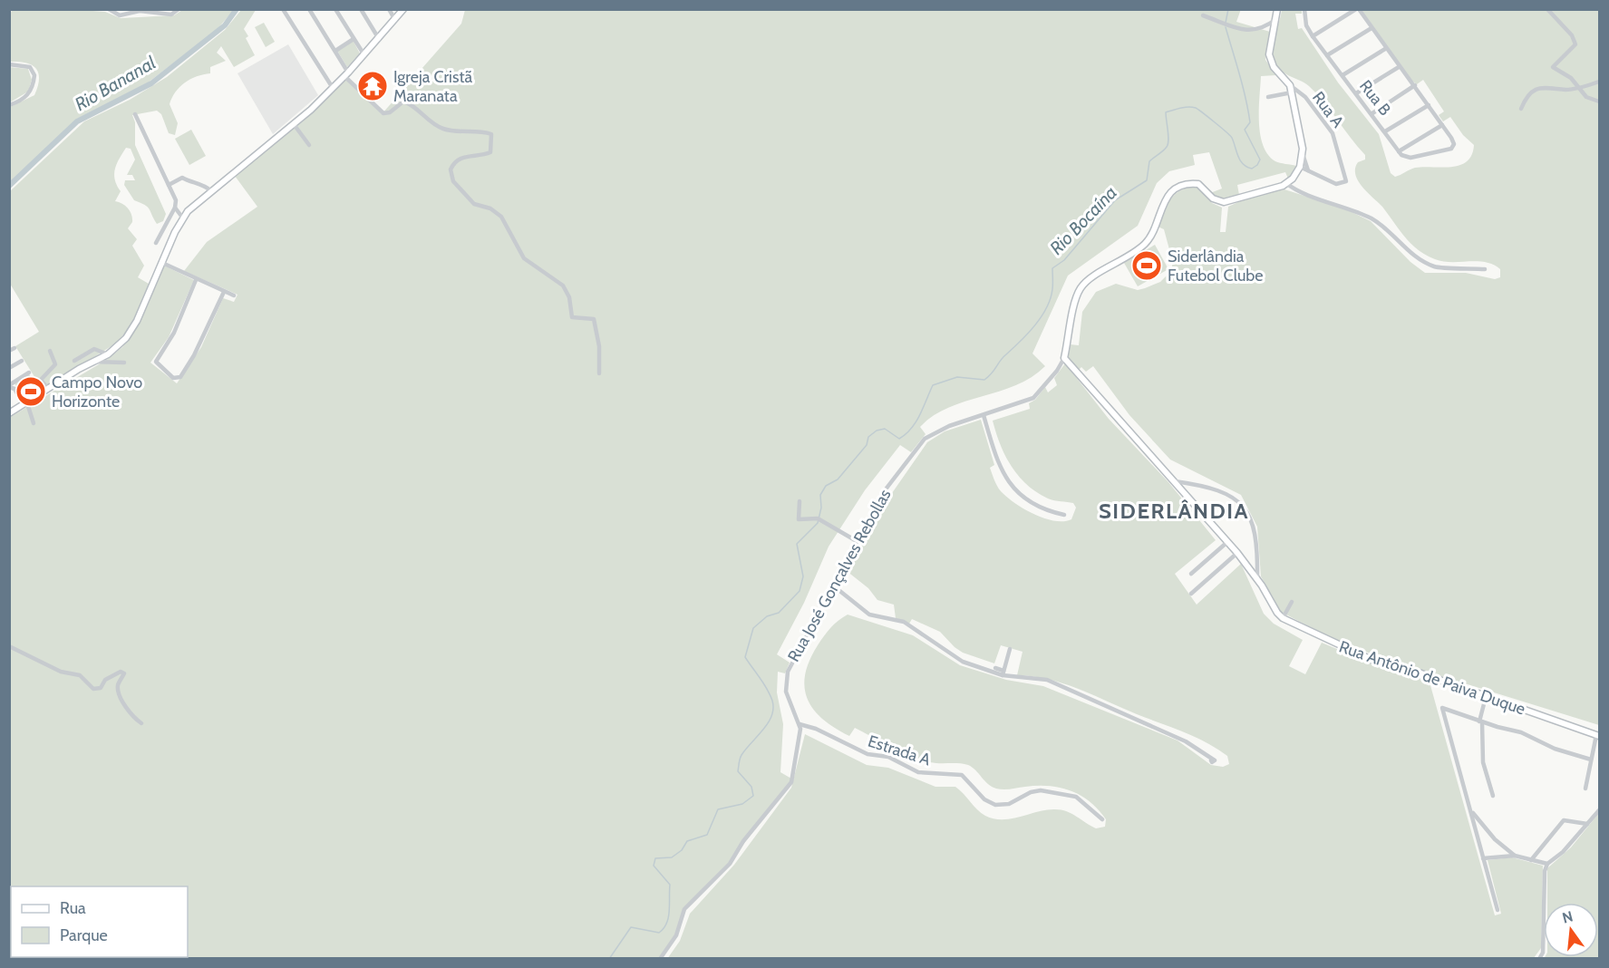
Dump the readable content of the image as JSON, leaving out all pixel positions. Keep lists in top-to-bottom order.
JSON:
{
  "streets": {
    "street": [
      "Rua B",
      "Rua A",
      "Rua José Gonçalves Rebollas",
      "Rua Antônio de Paiva Duque",
      "Estrada A"
    ]
  },
  "crossings": [
    ["Rua José Gonçalves Rebollas", "Estrada A"]
  ],
  "districts": ["SIDERLÂNDIA"],
  "water": ["Rio Bananal", "Rio Bocaína"],
  "places": {
    "temple": ["Igreja Cristã Maranata"],
    "sports": ["Siderlândia Futebol Clube", "Campo Novo Horizonte"]
  },
  "legend": ["Rua", "Parque"],
  "north": "top"
}
